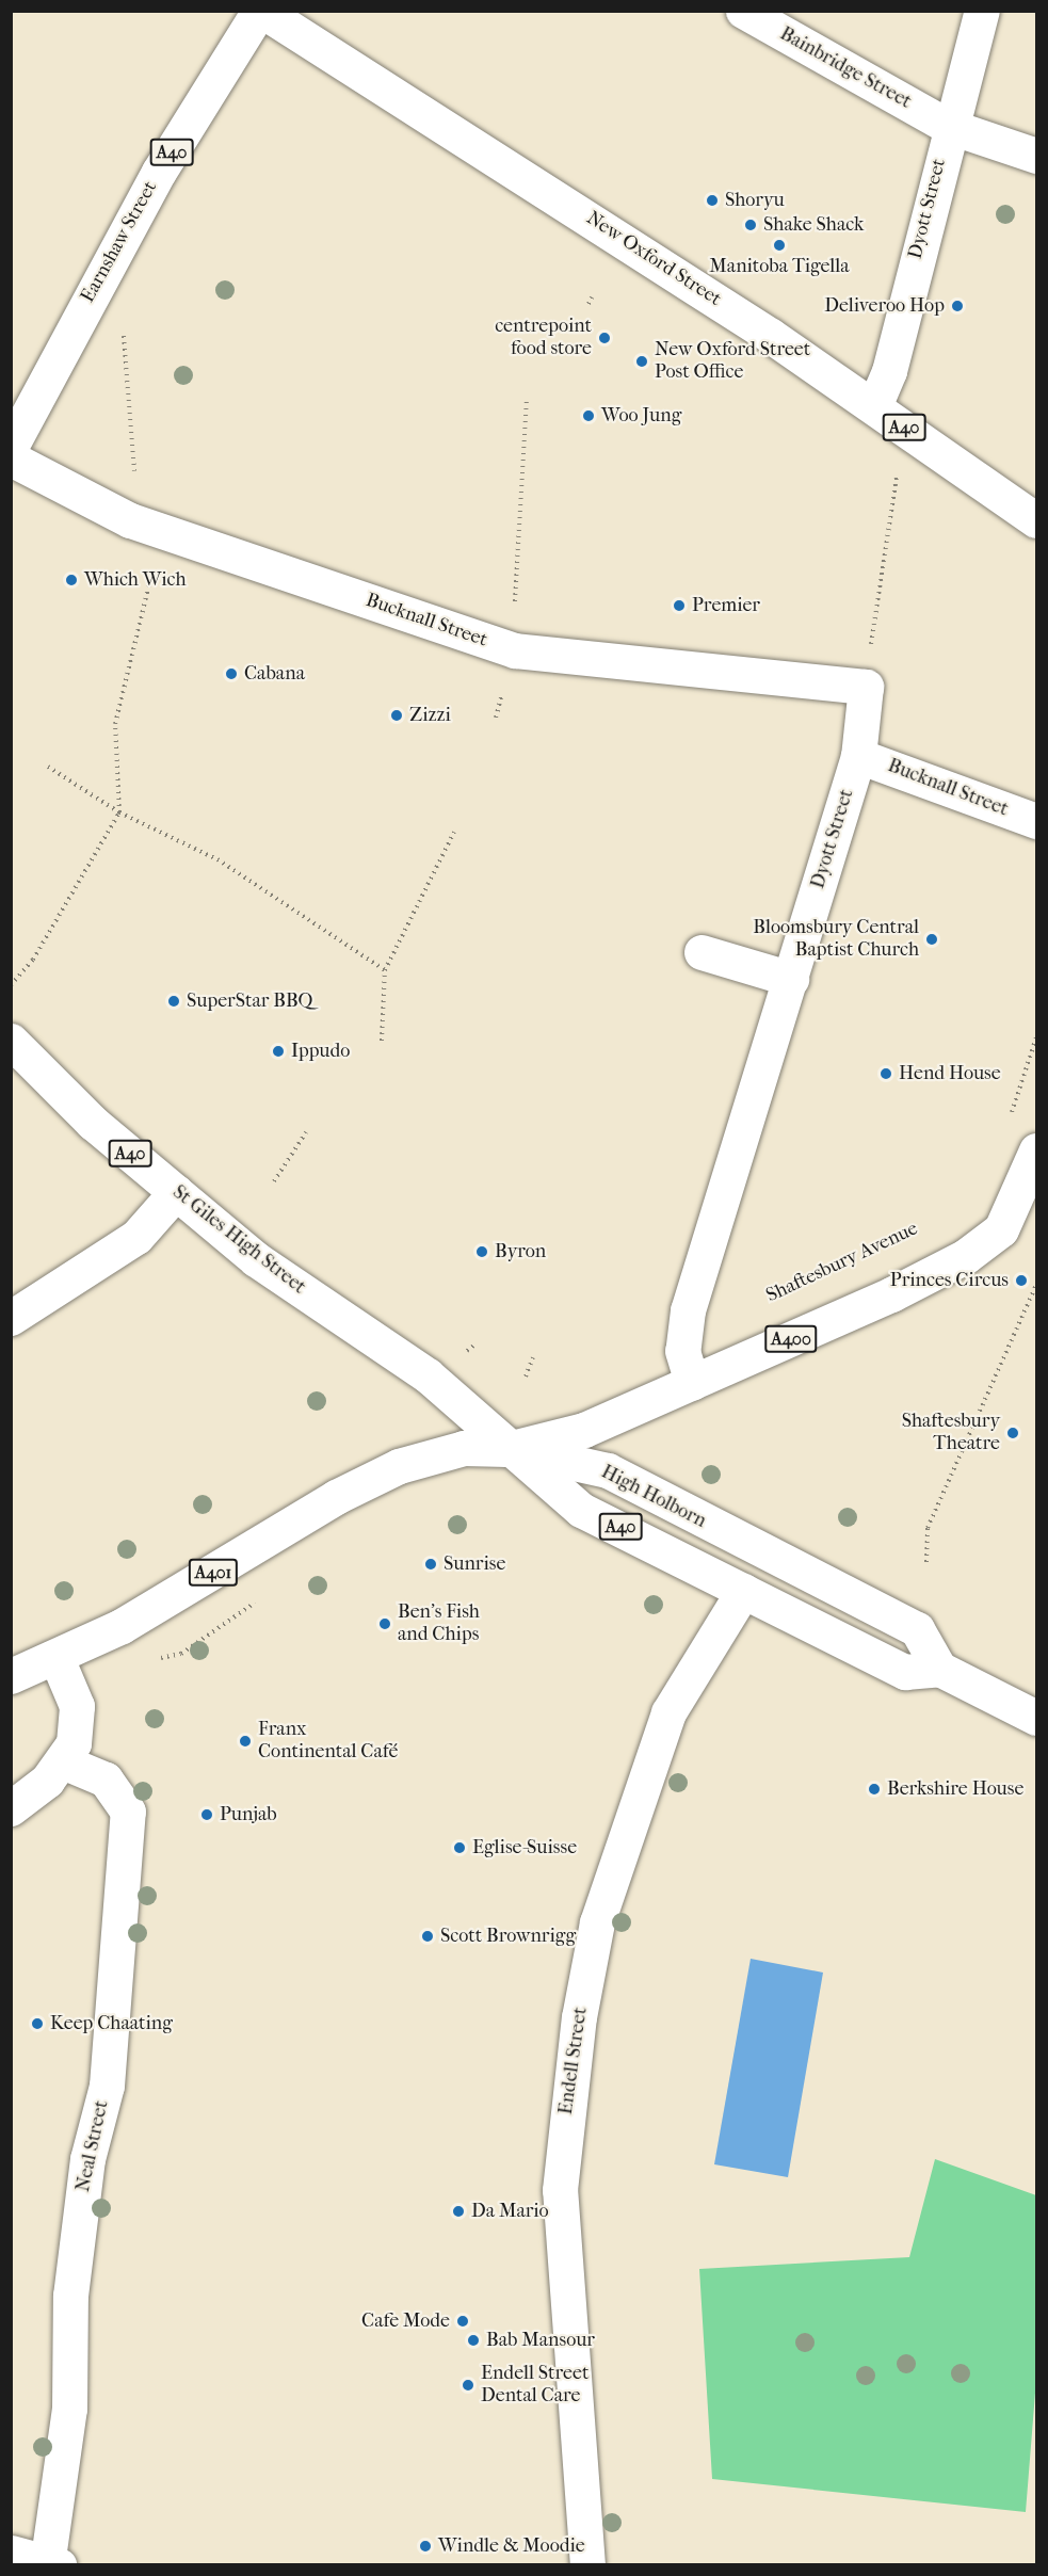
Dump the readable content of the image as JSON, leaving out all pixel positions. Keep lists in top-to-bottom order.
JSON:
{
  "streets": {
    "main road": [
      "Bainbridge Street",
      "A40",
      "Dyott Street",
      "Earnshaw Street",
      "New Oxford Street",
      "Bucknall Street",
      "St Giles High Street",
      "A400",
      "High Holborn",
      "A401",
      "Endell Street",
      "Neal Street"
    ]
  },
  "crossings": [
    ["Bainbridge Street", "Dyott Street"],
    ["A40", "St Giles High Street"],
    ["A40", "A400"],
    ["A40", "High Holborn"],
    ["A40", "A401"],
    ["A40", "Endell Street"],
    ["Dyott Street", "New Oxford Street"],
    ["Dyott Street", "Bucknall Street"],
    ["Dyott Street", "A400"],
    ["Earnshaw Street", "New Oxford Street"],
    ["St Giles High Street", "A400"],
    ["St Giles High Street", "High Holborn"],
    ["St Giles High Street", "A401"],
    ["A400", "High Holborn"],
    ["A400", "A401"],
    ["High Holborn", "A401"]
  ],
  "places": [
    "Shoryu",
    "Shake Shack",
    "Manitoba Tigella",
    "Deliveroo Hop",
    "centrepoint food store",
    "New Oxford Street Post Office",
    "Woo Jung",
    "Which Wich",
    "Premier",
    "Cabana",
    "Zizzi",
    "Bloomsbury Central Baptist Church",
    "SuperStar BBQ",
    "Ippudo",
    "Hend House",
    "Byron",
    "Princes Circus",
    "Shaftesbury Theatre",
    "Sunrise",
    "Ben's Fish and Chips",
    "Franx Continental Café",
    "Berkshire House",
    "Punjab",
    "Eglise-Suisse",
    "Scott Brownrigg",
    "Keep Chaating",
    "Da Mario",
    "Cafe Mode",
    "Bab Mansour",
    "Endell Street Dental Care",
    "Windle & Moodie"
  ]
}
